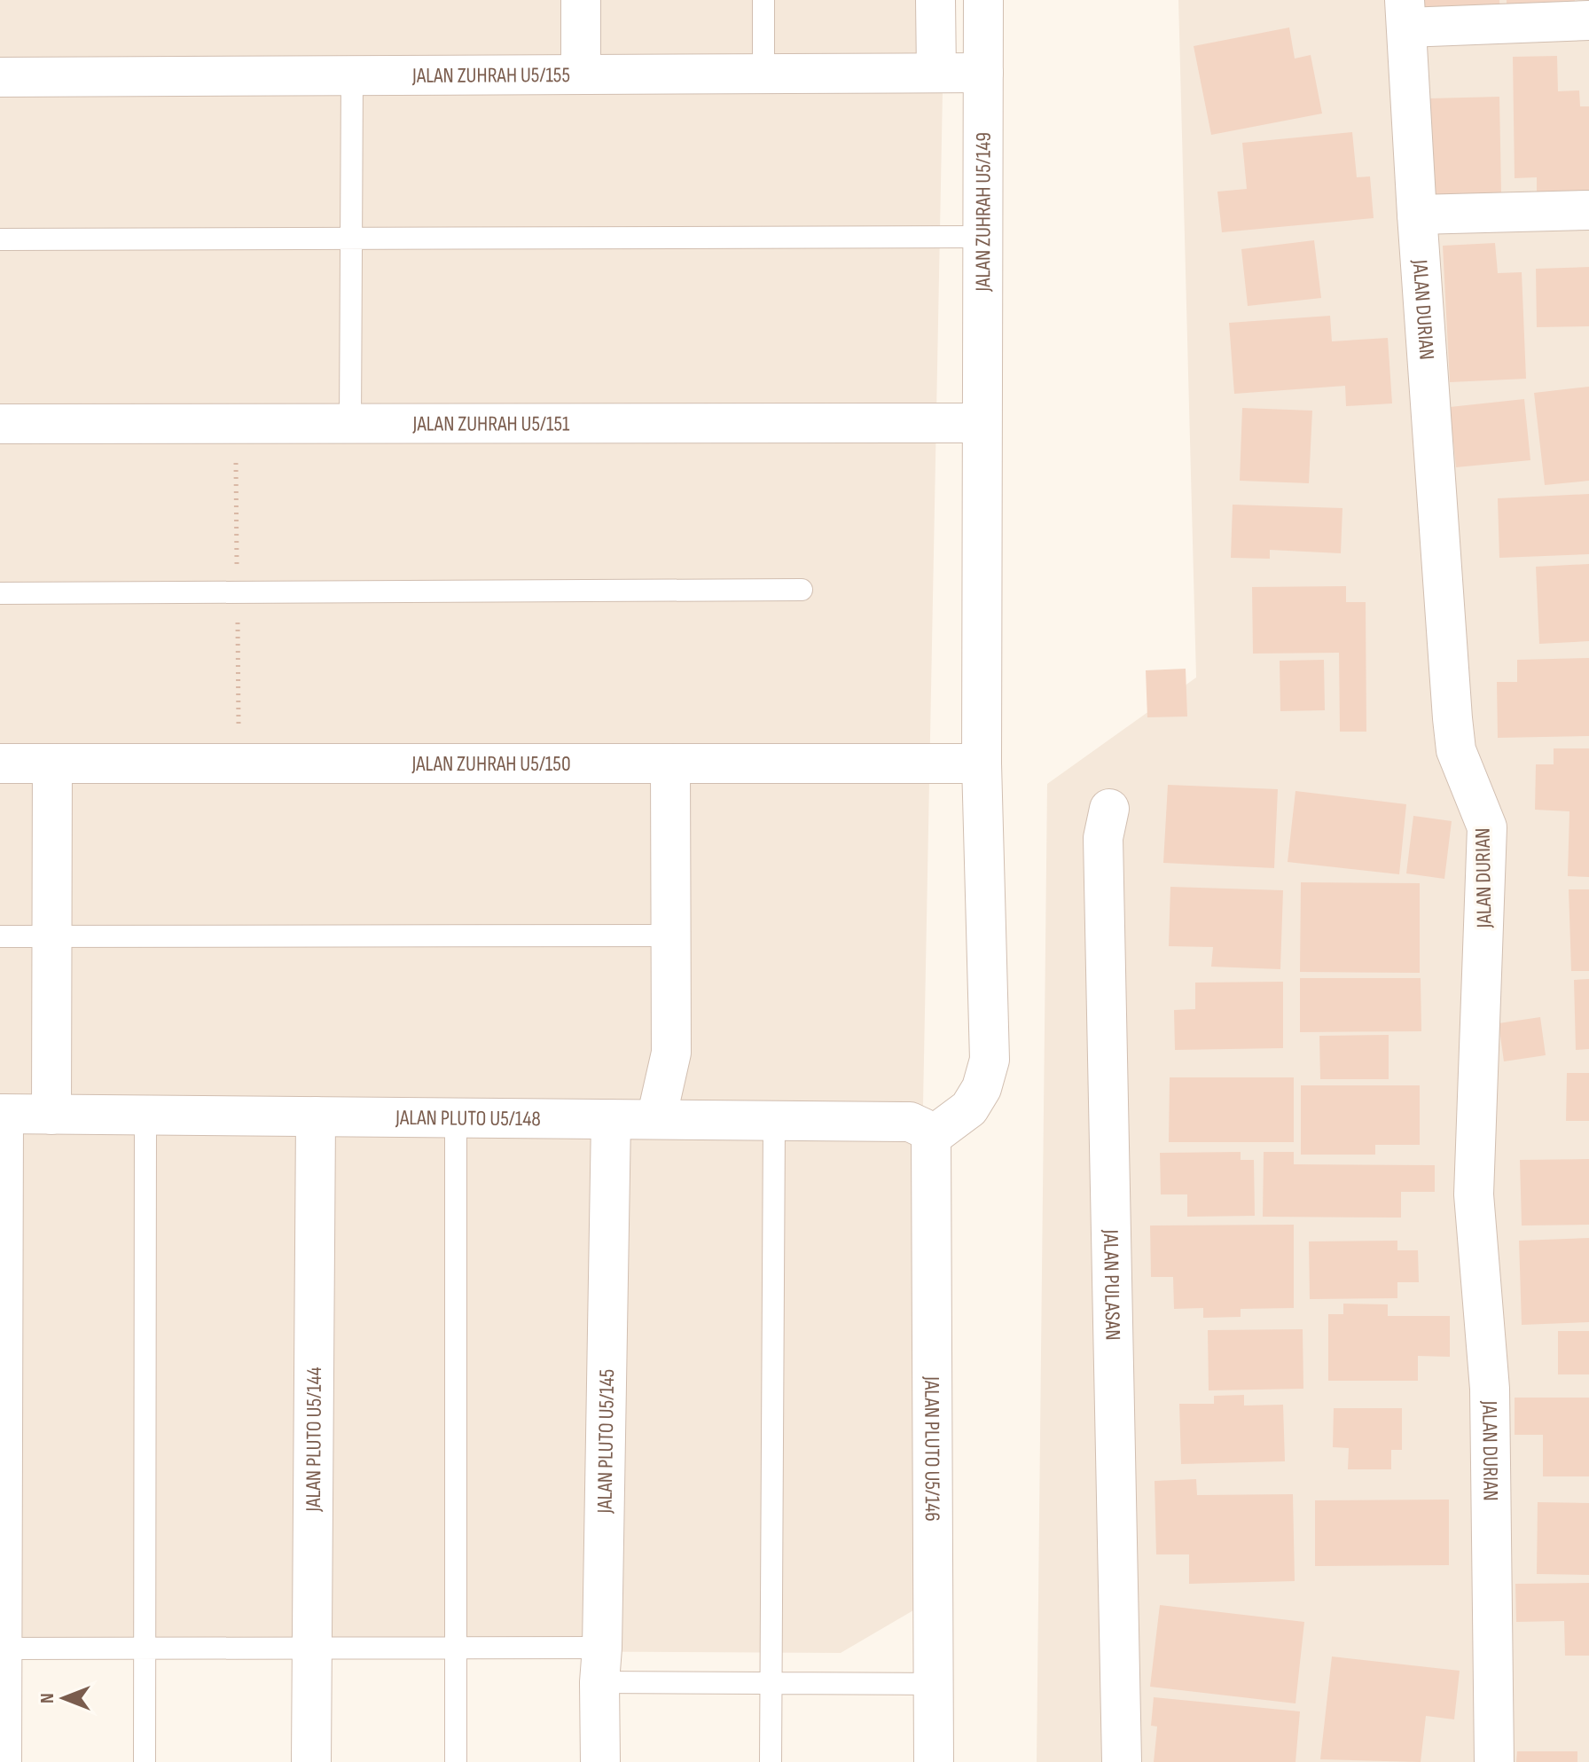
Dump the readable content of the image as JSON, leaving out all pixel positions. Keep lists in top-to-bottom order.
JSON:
{
  "streets": {
    "street": [
      "JALAN ZUHRAH U5/155",
      "JALAN ZUHRAH U5/149",
      "JALAN DURIAN",
      "JALAN ZUHRAH U5/151",
      "JALAN ZUHRAH U5/150",
      "JALAN PLUTO U5/148",
      "JALAN PULASAN",
      "JALAN PLUTO U5/144",
      "JALAN PLUTO U5/145",
      "JALAN PLUTO U5/146"
    ]
  },
  "crossings": [
    ["JALAN ZUHRAH U5/155", "JALAN ZUHRAH U5/149"],
    ["JALAN ZUHRAH U5/149", "JALAN ZUHRAH U5/151"],
    ["JALAN ZUHRAH U5/149", "JALAN ZUHRAH U5/150"],
    ["JALAN ZUHRAH U5/149", "JALAN PLUTO U5/148"],
    ["JALAN ZUHRAH U5/149", "JALAN PLUTO U5/146"],
    ["JALAN PLUTO U5/148", "JALAN PLUTO U5/144"],
    ["JALAN PLUTO U5/148", "JALAN PLUTO U5/145"],
    ["JALAN PLUTO U5/148", "JALAN PLUTO U5/146"]
  ],
  "north": "left"
}
